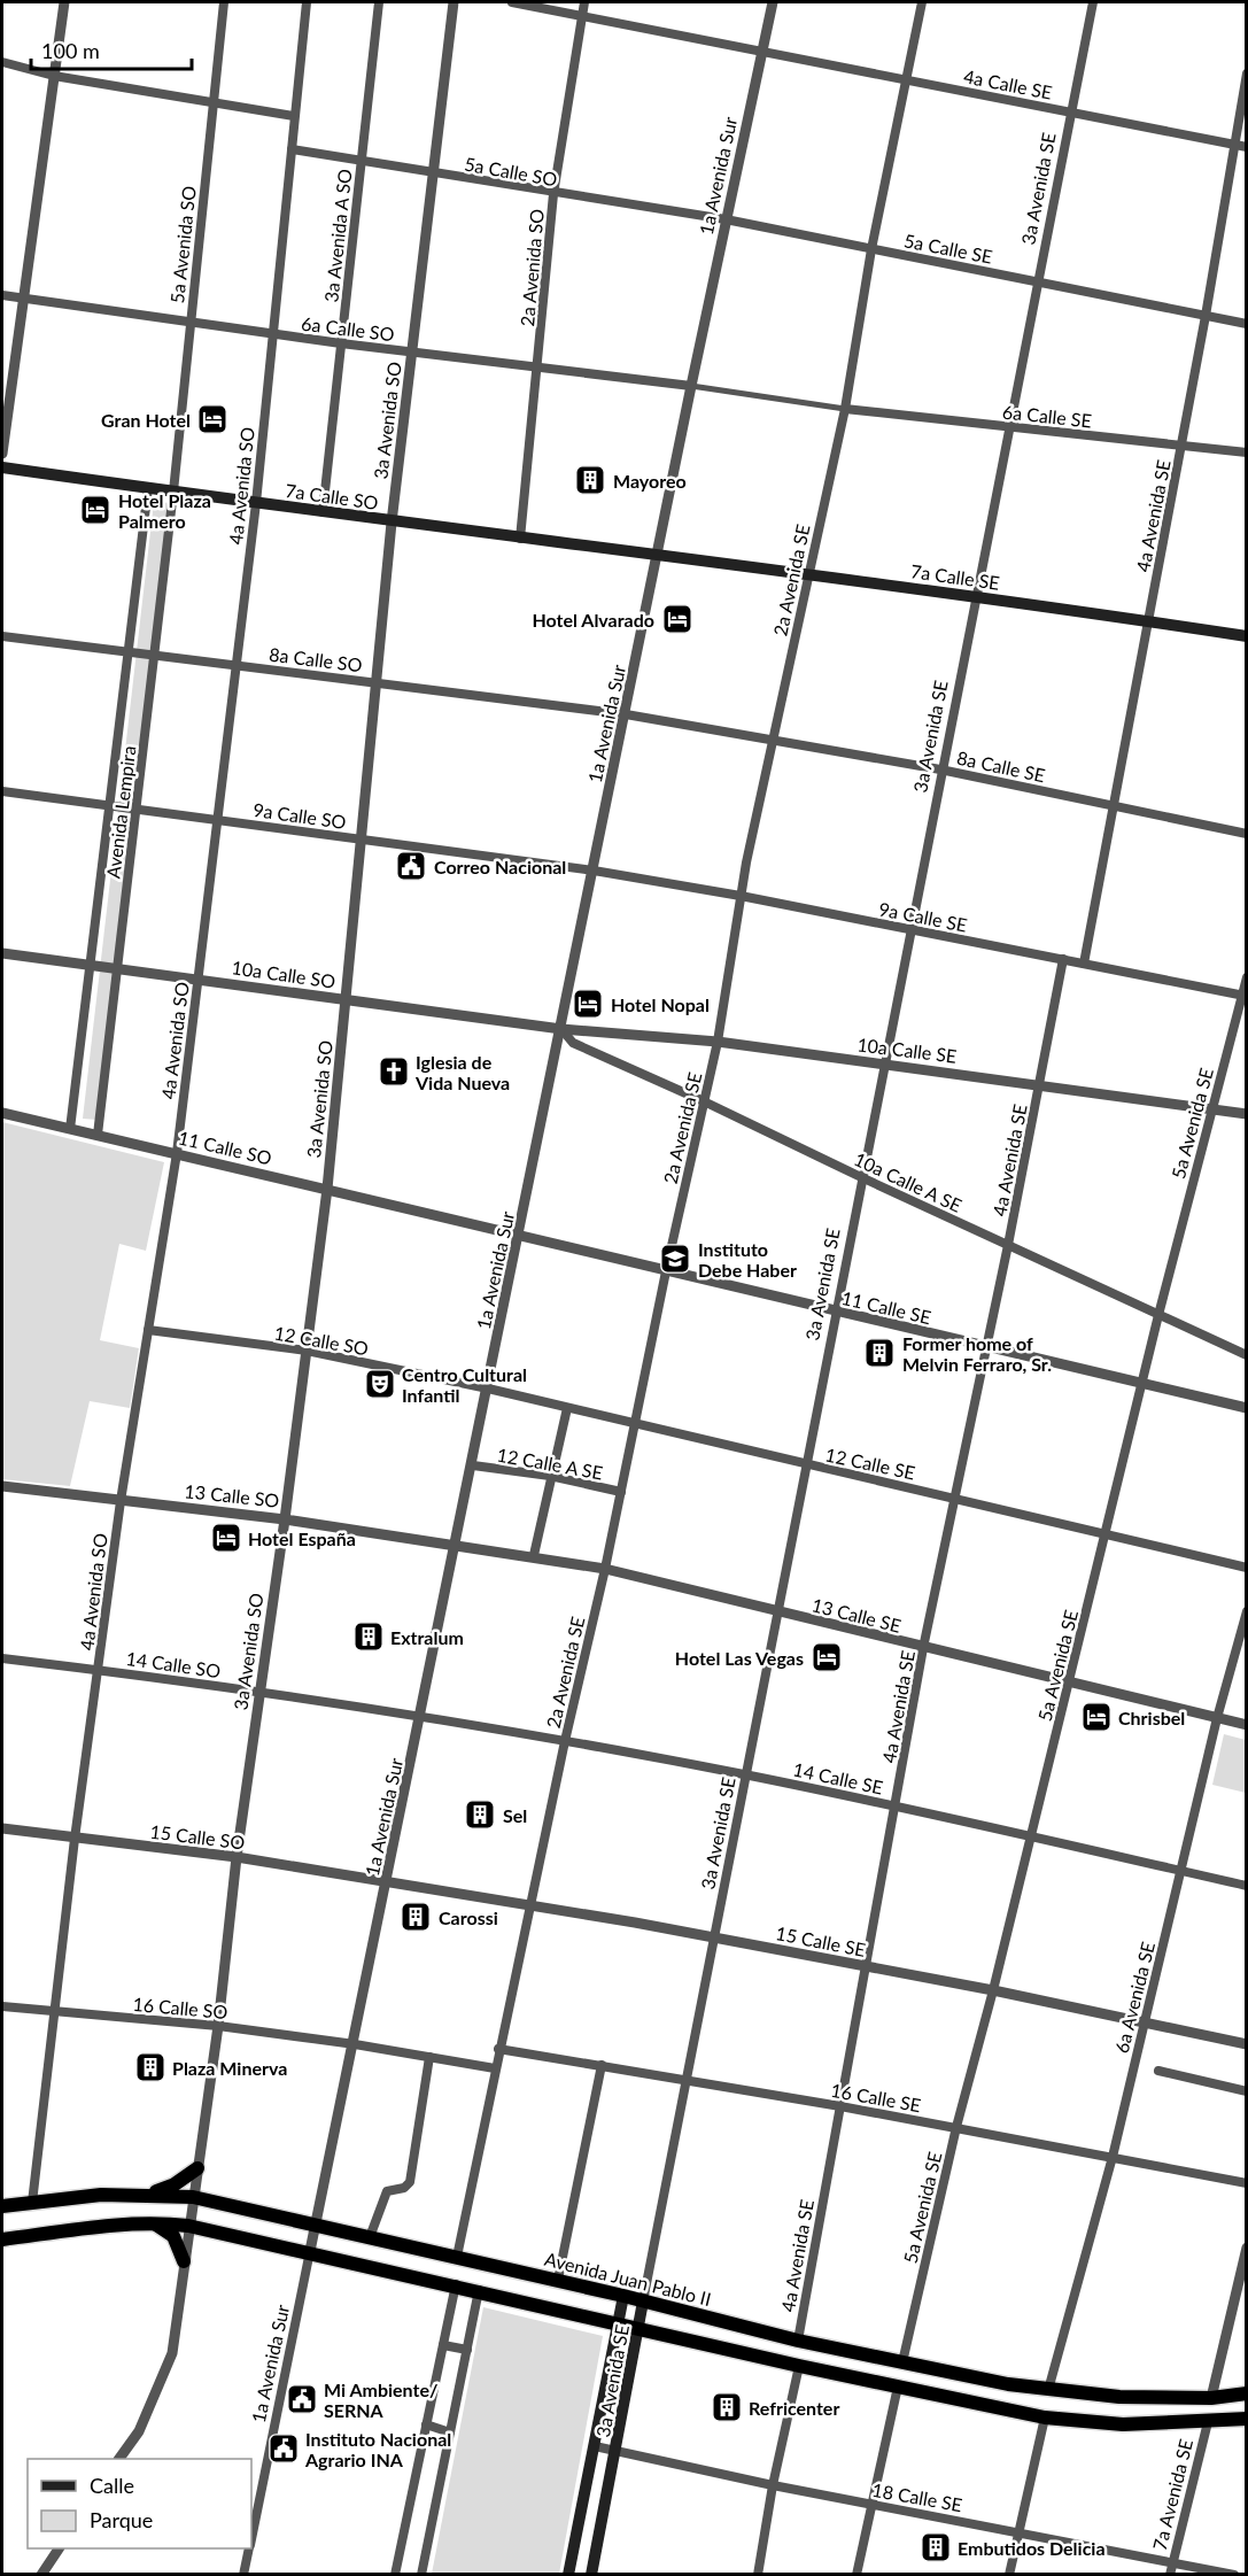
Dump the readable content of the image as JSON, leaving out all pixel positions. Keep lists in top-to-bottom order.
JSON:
{
  "streets": {
    "highway": ["Avenida Juan Pablo II"],
    "main road": ["3a Avenida SE", "7a Calle SO", "7a Calle SE"],
    "street": [
      "4a Calle SE",
      "5a Calle SO",
      "1a Avenida Sur",
      "3a Avenida A SO",
      "5a Avenida SO",
      "5a Calle SE",
      "2a Avenida SO",
      "6a Calle SO",
      "6a Calle SE",
      "3a Avenida SO",
      "4a Avenida SO",
      "4a Avenida SE",
      "2a Avenida SE",
      "8a Calle SO",
      "8a Calle SE",
      "Avenida Lempira",
      "9a Calle SO",
      "9a Calle SE",
      "10a Calle SO",
      "10a Calle SE",
      "5a Avenida SE",
      "11 Calle SO",
      "10a Calle A SE",
      "11 Calle SE",
      "12 Calle SO",
      "12 Calle A SE",
      "12 Calle SE",
      "13 Calle SO",
      "13 Calle SE",
      "14 Calle SO",
      "14 Calle SE",
      "15 Calle SO",
      "15 Calle SE",
      "6a Avenida SE",
      "16 Calle SO",
      "16 Calle SE",
      "7a Avenida SE",
      "18 Calle SE"
    ]
  },
  "crossings": [
    ["4a Calle SE", "1a Avenida Sur"],
    ["4a Calle SE", "3a Avenida SE"],
    ["4a Calle SE", "2a Avenida SO"],
    ["4a Calle SE", "4a Avenida SE"],
    ["4a Calle SE", "2a Avenida SE"],
    ["5a Calle SO", "1a Avenida Sur"],
    ["5a Calle SO", "3a Avenida A SO"],
    ["5a Calle SO", "5a Calle SE"],
    ["5a Calle SO", "2a Avenida SO"],
    ["5a Calle SO", "3a Avenida SO"],
    ["5a Calle SO", "4a Avenida SO"],
    ["1a Avenida Sur", "5a Calle SE"],
    ["1a Avenida Sur", "6a Calle SO"],
    ["1a Avenida Sur", "7a Calle SO"],
    ["1a Avenida Sur", "7a Calle SE"],
    ["1a Avenida Sur", "8a Calle SO"],
    ["1a Avenida Sur", "8a Calle SE"],
    ["1a Avenida Sur", "9a Calle SO"],
    ["1a Avenida Sur", "9a Calle SE"],
    ["1a Avenida Sur", "10a Calle SO"],
    ["1a Avenida Sur", "10a Calle SE"],
    ["1a Avenida Sur", "11 Calle SO"],
    ["1a Avenida Sur", "10a Calle A SE"],
    ["1a Avenida Sur", "11 Calle SE"],
    ["1a Avenida Sur", "12 Calle SO"],
    ["1a Avenida Sur", "12 Calle A SE"],
    ["1a Avenida Sur", "12 Calle SE"],
    ["1a Avenida Sur", "13 Calle SO"],
    ["1a Avenida Sur", "13 Calle SE"],
    ["1a Avenida Sur", "14 Calle SO"],
    ["1a Avenida Sur", "14 Calle SE"],
    ["1a Avenida Sur", "15 Calle SO"],
    ["1a Avenida Sur", "15 Calle SE"],
    ["1a Avenida Sur", "16 Calle SO"],
    ["1a Avenida Sur", "Avenida Juan Pablo II"],
    ["3a Avenida SE", "5a Calle SE"],
    ["3a Avenida SE", "6a Calle SE"],
    ["3a Avenida SE", "7a Calle SE"],
    ["3a Avenida SE", "8a Calle SE"],
    ["3a Avenida SE", "9a Calle SE"],
    ["3a Avenida SE", "10a Calle SE"],
    ["3a Avenida SE", "10a Calle A SE"],
    ["3a Avenida SE", "11 Calle SE"],
    ["3a Avenida SE", "12 Calle SE"],
    ["3a Avenida SE", "13 Calle SE"],
    ["3a Avenida SE", "14 Calle SE"],
    ["3a Avenida SE", "15 Calle SE"],
    ["3a Avenida SE", "16 Calle SE"],
    ["3a Avenida SE", "Avenida Juan Pablo II"],
    ["3a Avenida SE", "18 Calle SE"],
    ["3a Avenida A SO", "6a Calle SO"],
    ["3a Avenida A SO", "7a Calle SO"],
    ["5a Avenida SO", "6a Calle SO"],
    ["5a Avenida SO", "7a Calle SO"],
    ["5a Avenida SO", "Avenida Lempira"],
    ["5a Calle SE", "4a Avenida SE"],
    ["5a Calle SE", "2a Avenida SE"],
    ["2a Avenida SO", "6a Calle SO"],
    ["2a Avenida SO", "7a Calle SO"],
    ["6a Calle SO", "3a Avenida SO"],
    ["6a Calle SO", "4a Avenida SO"],
    ["6a Calle SE", "4a Avenida SE"],
    ["6a Calle SE", "2a Avenida SE"],
    ["3a Avenida SO", "7a Calle SO"],
    ["3a Avenida SO", "8a Calle SO"],
    ["3a Avenida SO", "9a Calle SO"],
    ["3a Avenida SO", "10a Calle SO"],
    ["3a Avenida SO", "11 Calle SO"],
    ["3a Avenida SO", "12 Calle SO"],
    ["3a Avenida SO", "13 Calle SO"],
    ["3a Avenida SO", "14 Calle SO"],
    ["3a Avenida SO", "15 Calle SO"],
    ["3a Avenida SO", "16 Calle SO"],
    ["3a Avenida SO", "Avenida Juan Pablo II"],
    ["4a Avenida SO", "7a Calle SO"],
    ["4a Avenida SO", "8a Calle SO"],
    ["4a Avenida SO", "9a Calle SO"],
    ["4a Avenida SO", "10a Calle SO"],
    ["4a Avenida SO", "11 Calle SO"],
    ["4a Avenida SO", "12 Calle SO"],
    ["4a Avenida SO", "13 Calle SO"],
    ["4a Avenida SO", "14 Calle SO"],
    ["4a Avenida SO", "15 Calle SO"],
    ["4a Avenida SO", "16 Calle SO"],
    ["4a Avenida SO", "Avenida Juan Pablo II"],
    ["7a Calle SO", "7a Calle SE"],
    ["7a Calle SO", "Avenida Lempira"],
    ["4a Avenida SE", "7a Calle SE"],
    ["4a Avenida SE", "8a Calle SE"],
    ["4a Avenida SE", "9a Calle SE"],
    ["4a Avenida SE", "10a Calle SE"],
    ["4a Avenida SE", "10a Calle A SE"],
    ["4a Avenida SE", "11 Calle SE"],
    ["4a Avenida SE", "12 Calle SE"],
    ["4a Avenida SE", "13 Calle SE"],
    ["4a Avenida SE", "14 Calle SE"],
    ["4a Avenida SE", "15 Calle SE"],
    ["4a Avenida SE", "16 Calle SE"],
    ["4a Avenida SE", "Avenida Juan Pablo II"],
    ["7a Calle SE", "2a Avenida SE"],
    ["2a Avenida SE", "8a Calle SE"],
    ["2a Avenida SE", "9a Calle SE"],
    ["2a Avenida SE", "10a Calle SE"],
    ["2a Avenida SE", "10a Calle A SE"],
    ["2a Avenida SE", "11 Calle SE"],
    ["2a Avenida SE", "12 Calle A SE"],
    ["2a Avenida SE", "12 Calle SE"],
    ["2a Avenida SE", "13 Calle SE"],
    ["2a Avenida SE", "14 Calle SE"],
    ["2a Avenida SE", "15 Calle SE"],
    ["2a Avenida SE", "16 Calle SE"],
    ["2a Avenida SE", "Avenida Juan Pablo II"],
    ["8a Calle SO", "8a Calle SE"],
    ["8a Calle SO", "Avenida Lempira"],
    ["Avenida Lempira", "9a Calle SO"],
    ["Avenida Lempira", "10a Calle SO"],
    ["Avenida Lempira", "11 Calle SO"],
    ["9a Calle SO", "9a Calle SE"],
    ["9a Calle SE", "5a Avenida SE"],
    ["10a Calle SO", "10a Calle SE"],
    ["10a Calle SO", "10a Calle A SE"],
    ["10a Calle SE", "5a Avenida SE"],
    ["10a Calle SE", "10a Calle A SE"],
    ["5a Avenida SE", "10a Calle A SE"],
    ["5a Avenida SE", "11 Calle SE"],
    ["5a Avenida SE", "12 Calle SE"],
    ["5a Avenida SE", "13 Calle SE"],
    ["5a Avenida SE", "14 Calle SE"],
    ["5a Avenida SE", "15 Calle SE"],
    ["5a Avenida SE", "16 Calle SE"],
    ["5a Avenida SE", "Avenida Juan Pablo II"],
    ["11 Calle SO", "11 Calle SE"],
    ["12 Calle SO", "12 Calle SE"],
    ["13 Calle SO", "13 Calle SE"],
    ["13 Calle SE", "6a Avenida SE"],
    ["14 Calle SO", "14 Calle SE"],
    ["14 Calle SE", "6a Avenida SE"],
    ["15 Calle SO", "15 Calle SE"],
    ["15 Calle SE", "6a Avenida SE"],
    ["6a Avenida SE", "16 Calle SE"],
    ["6a Avenida SE", "Avenida Juan Pablo II"],
    ["7a Avenida SE", "18 Calle SE"]
  ],
  "places": {
    "hotel": [
      "Gran Hotel",
      "Hotel Plaza Palmero",
      "Hotel Alvarado",
      "Hotel Nopal",
      "Hotel España",
      "Hotel Las Vegas",
      "Chrisbel"
    ],
    "building": [
      "Mayoreo",
      "Former home of Melvin Ferraro, Sr.",
      "Extralum",
      "Sel",
      "Carossi",
      "Plaza Minerva",
      "Refricenter",
      "Embutidos Delicia"
    ],
    "public building": ["Correo Nacional", "Mi Ambiente/ SERNA", "Instituto Nacional Agrario INA"],
    "church": ["Iglesia de Vida Nueva"],
    "school or university": ["Instituto Debe Haber"],
    "theatre": ["Centro Cultural Infantil"]
  },
  "legend": ["Calle", "Parque"],
  "scale_bar": "100 m"
}
